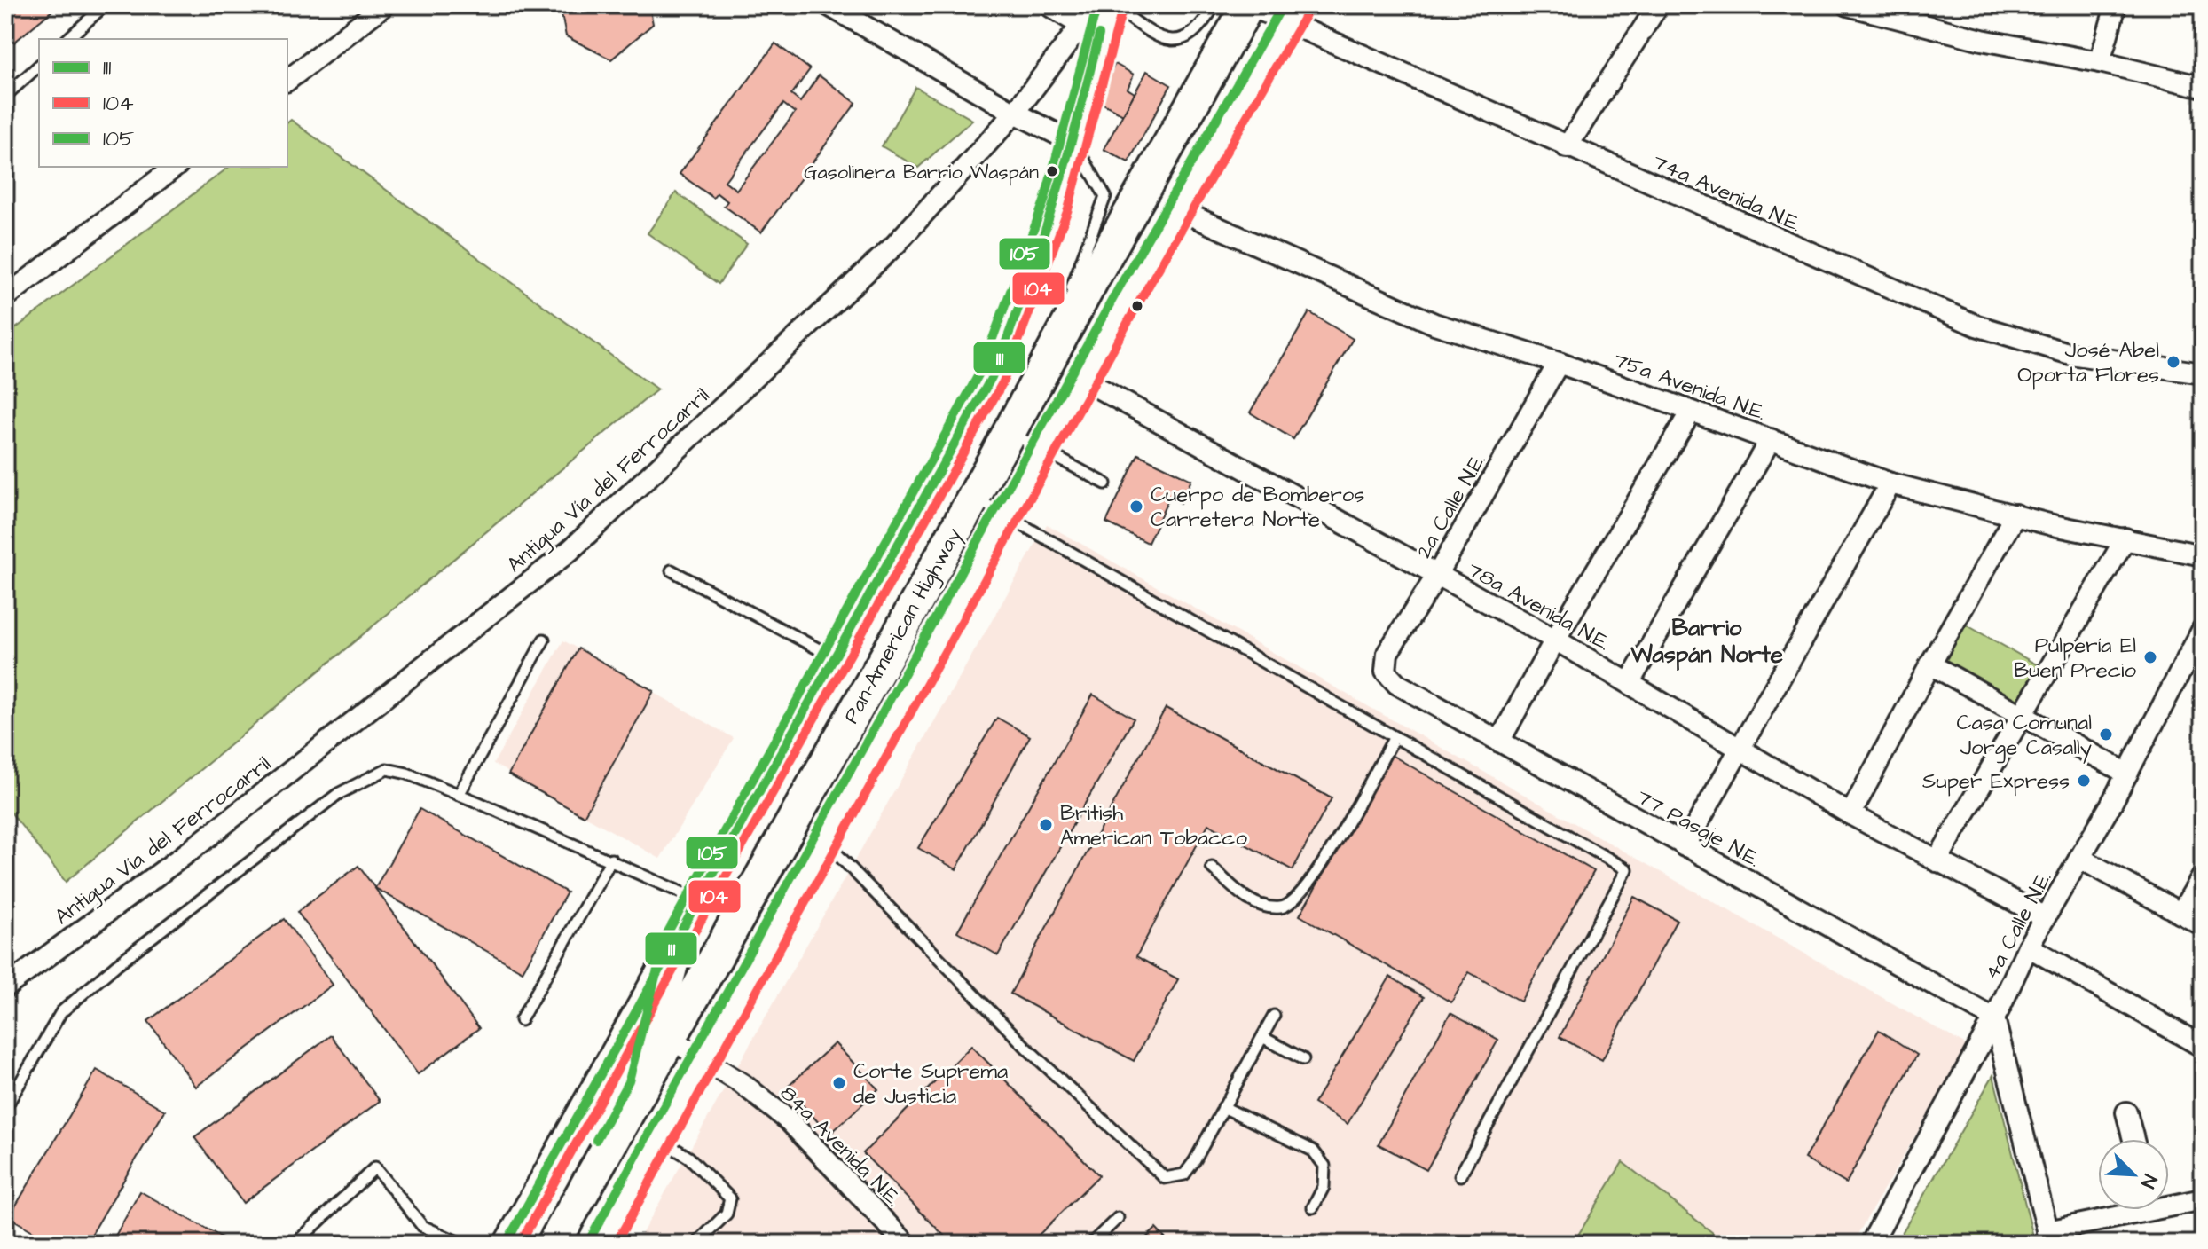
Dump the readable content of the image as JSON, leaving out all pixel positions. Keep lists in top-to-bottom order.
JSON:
{
  "streets": {
    "highway": ["Pan-American Highway"],
    "street": [
      "74a Avenida N.E.",
      "75a Avenida N.E.",
      "Antigua Vía del Ferrocarril",
      "2a Calle N.E.",
      "78a Avenida N.E.",
      "77 Pasaje N.E.",
      "4a Calle N.E.",
      "84a Avenida N.E."
    ]
  },
  "crossings": [
    ["74a Avenida N.E.", "Pan-American Highway"],
    ["75a Avenida N.E.", "2a Calle N.E."],
    ["75a Avenida N.E.", "Pan-American Highway"],
    ["2a Calle N.E.", "78a Avenida N.E."],
    ["2a Calle N.E.", "77 Pasaje N.E."],
    ["78a Avenida N.E.", "Pan-American Highway"],
    ["78a Avenida N.E.", "4a Calle N.E."],
    ["Pan-American Highway", "84a Avenida N.E."],
    ["77 Pasaje N.E.", "4a Calle N.E."]
  ],
  "districts": ["Barrio Waspán Norte"],
  "places": [
    "Gasolinera Barrio Waspán",
    "José Abel Oporta Flores",
    "Cuerpo de Bomberos Carretera Norte",
    "Pulpería El Buen Precio",
    "Casa Comunal Jorge Casally",
    "Super Express",
    "British American Tobacco",
    "Corte Suprema de Justicia"
  ],
  "lines": ["transit line 105", "transit line 104", "transit line 111"],
  "legend": ["111", "104", "105"],
  "north": "bottom right"
}
